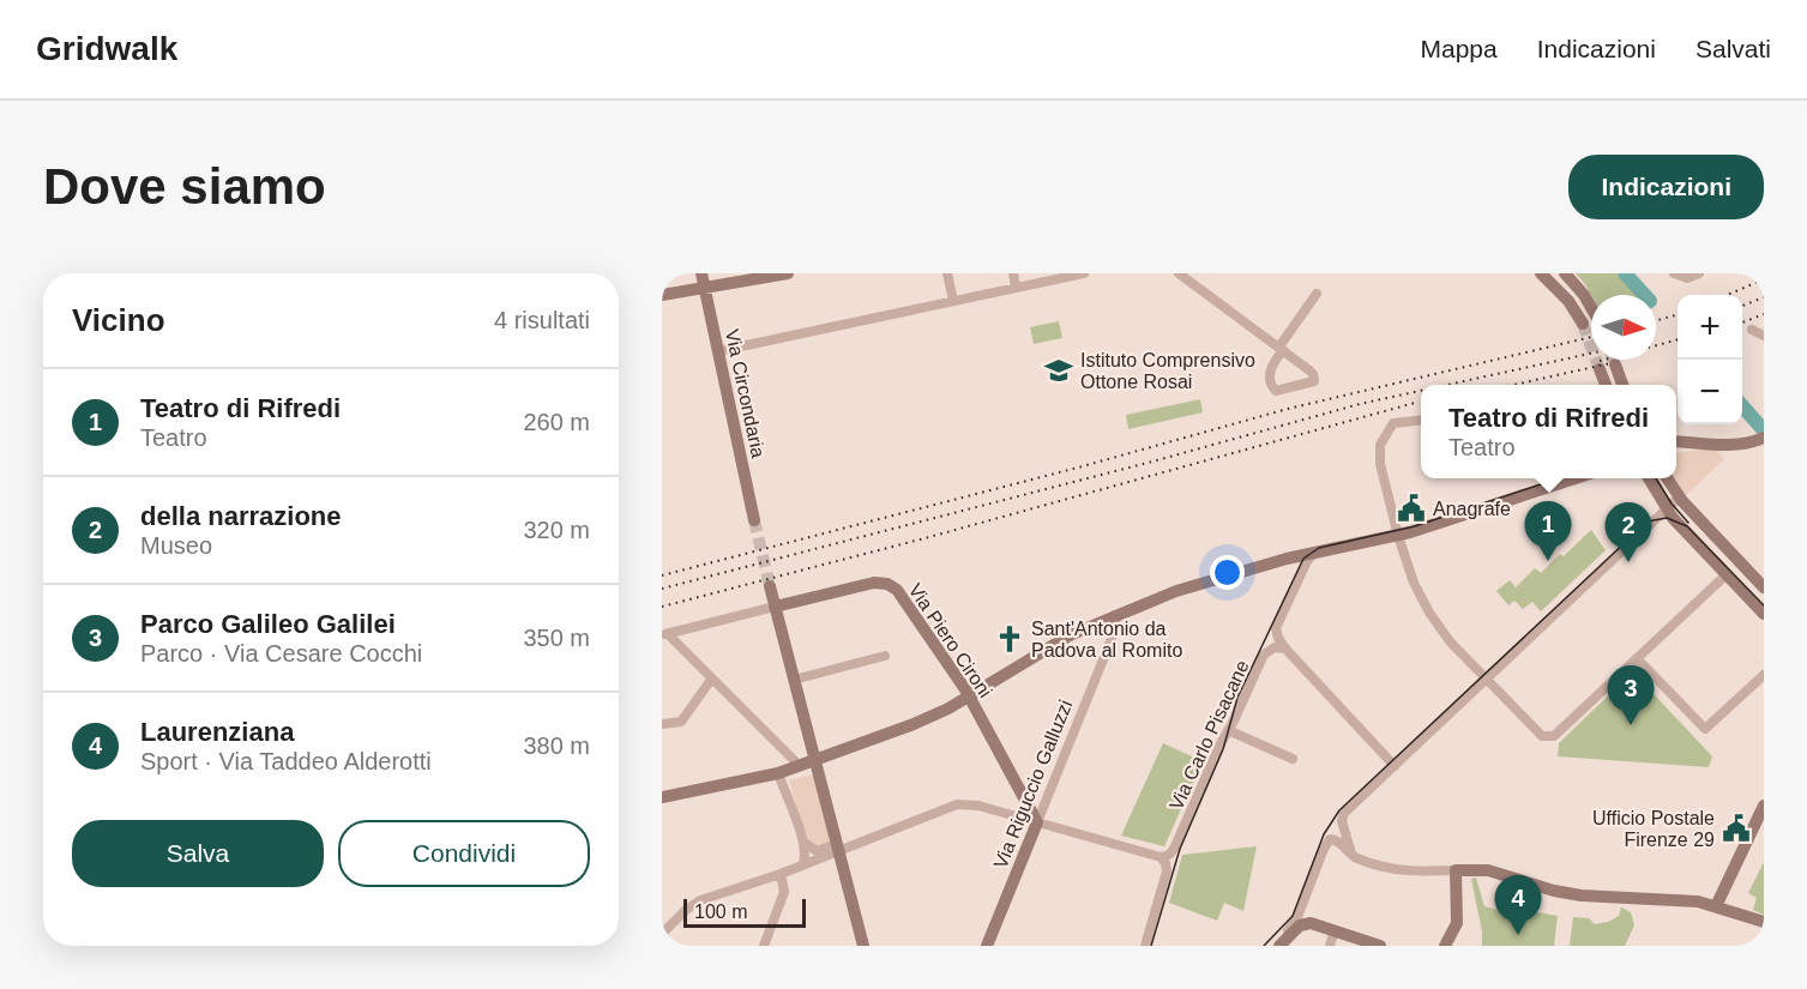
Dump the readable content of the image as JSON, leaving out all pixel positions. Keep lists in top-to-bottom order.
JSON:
{
  "streets": {
    "street": [
      "Via Circondaria",
      "Via Piero Cironi",
      "Via Carlo Pisacane",
      "Via Riguccio Galluzzi"
    ]
  },
  "crossings": [
    ["Via Piero Cironi", "Via Riguccio Galluzzi"]
  ],
  "places": {
    "school or university": ["Istituto Comprensivo Ottone Rosai"],
    "public building": ["Anagrafe", "Ufficio Postale Firenze 29"],
    "church": ["Sant'Antonio da Padova al Romito"]
  },
  "scale_bar": "100 m",
  "north": "right",
  "page": {
    "header": "Gridwalk",
    "nav": ["Mappa", "Indicazioni", "Salvati"],
    "buttons": [
      "Indicazioni",
      ["Salva", "Condividi"]
    ],
    "title": "Dove siamo",
    "heading": ["Vicino", "4 risultati"],
    "map_buttons": ["+", "−"],
    "list": [
      {
        "mark": "1",
        "name": "Teatro di Rifredi",
        "note": "Teatro",
        "value": "260 m"
      },
      {
        "mark": "2",
        "name": "della narrazione",
        "note": "Museo",
        "value": "320 m"
      },
      {
        "mark": "3",
        "name": "Parco Galileo Galilei",
        "note": "Parco · Via Cesare Cocchi",
        "value": "350 m"
      },
      {
        "mark": "4",
        "name": "Laurenziana",
        "note": "Sport · Via Taddeo Alderotti",
        "value": "380 m"
      }
    ],
    "popup": ["Teatro di Rifredi", "Teatro"],
    "pins": [
      "1",
      "2",
      "3",
      "4"
    ],
    "scale": "100 m"
  }
}
